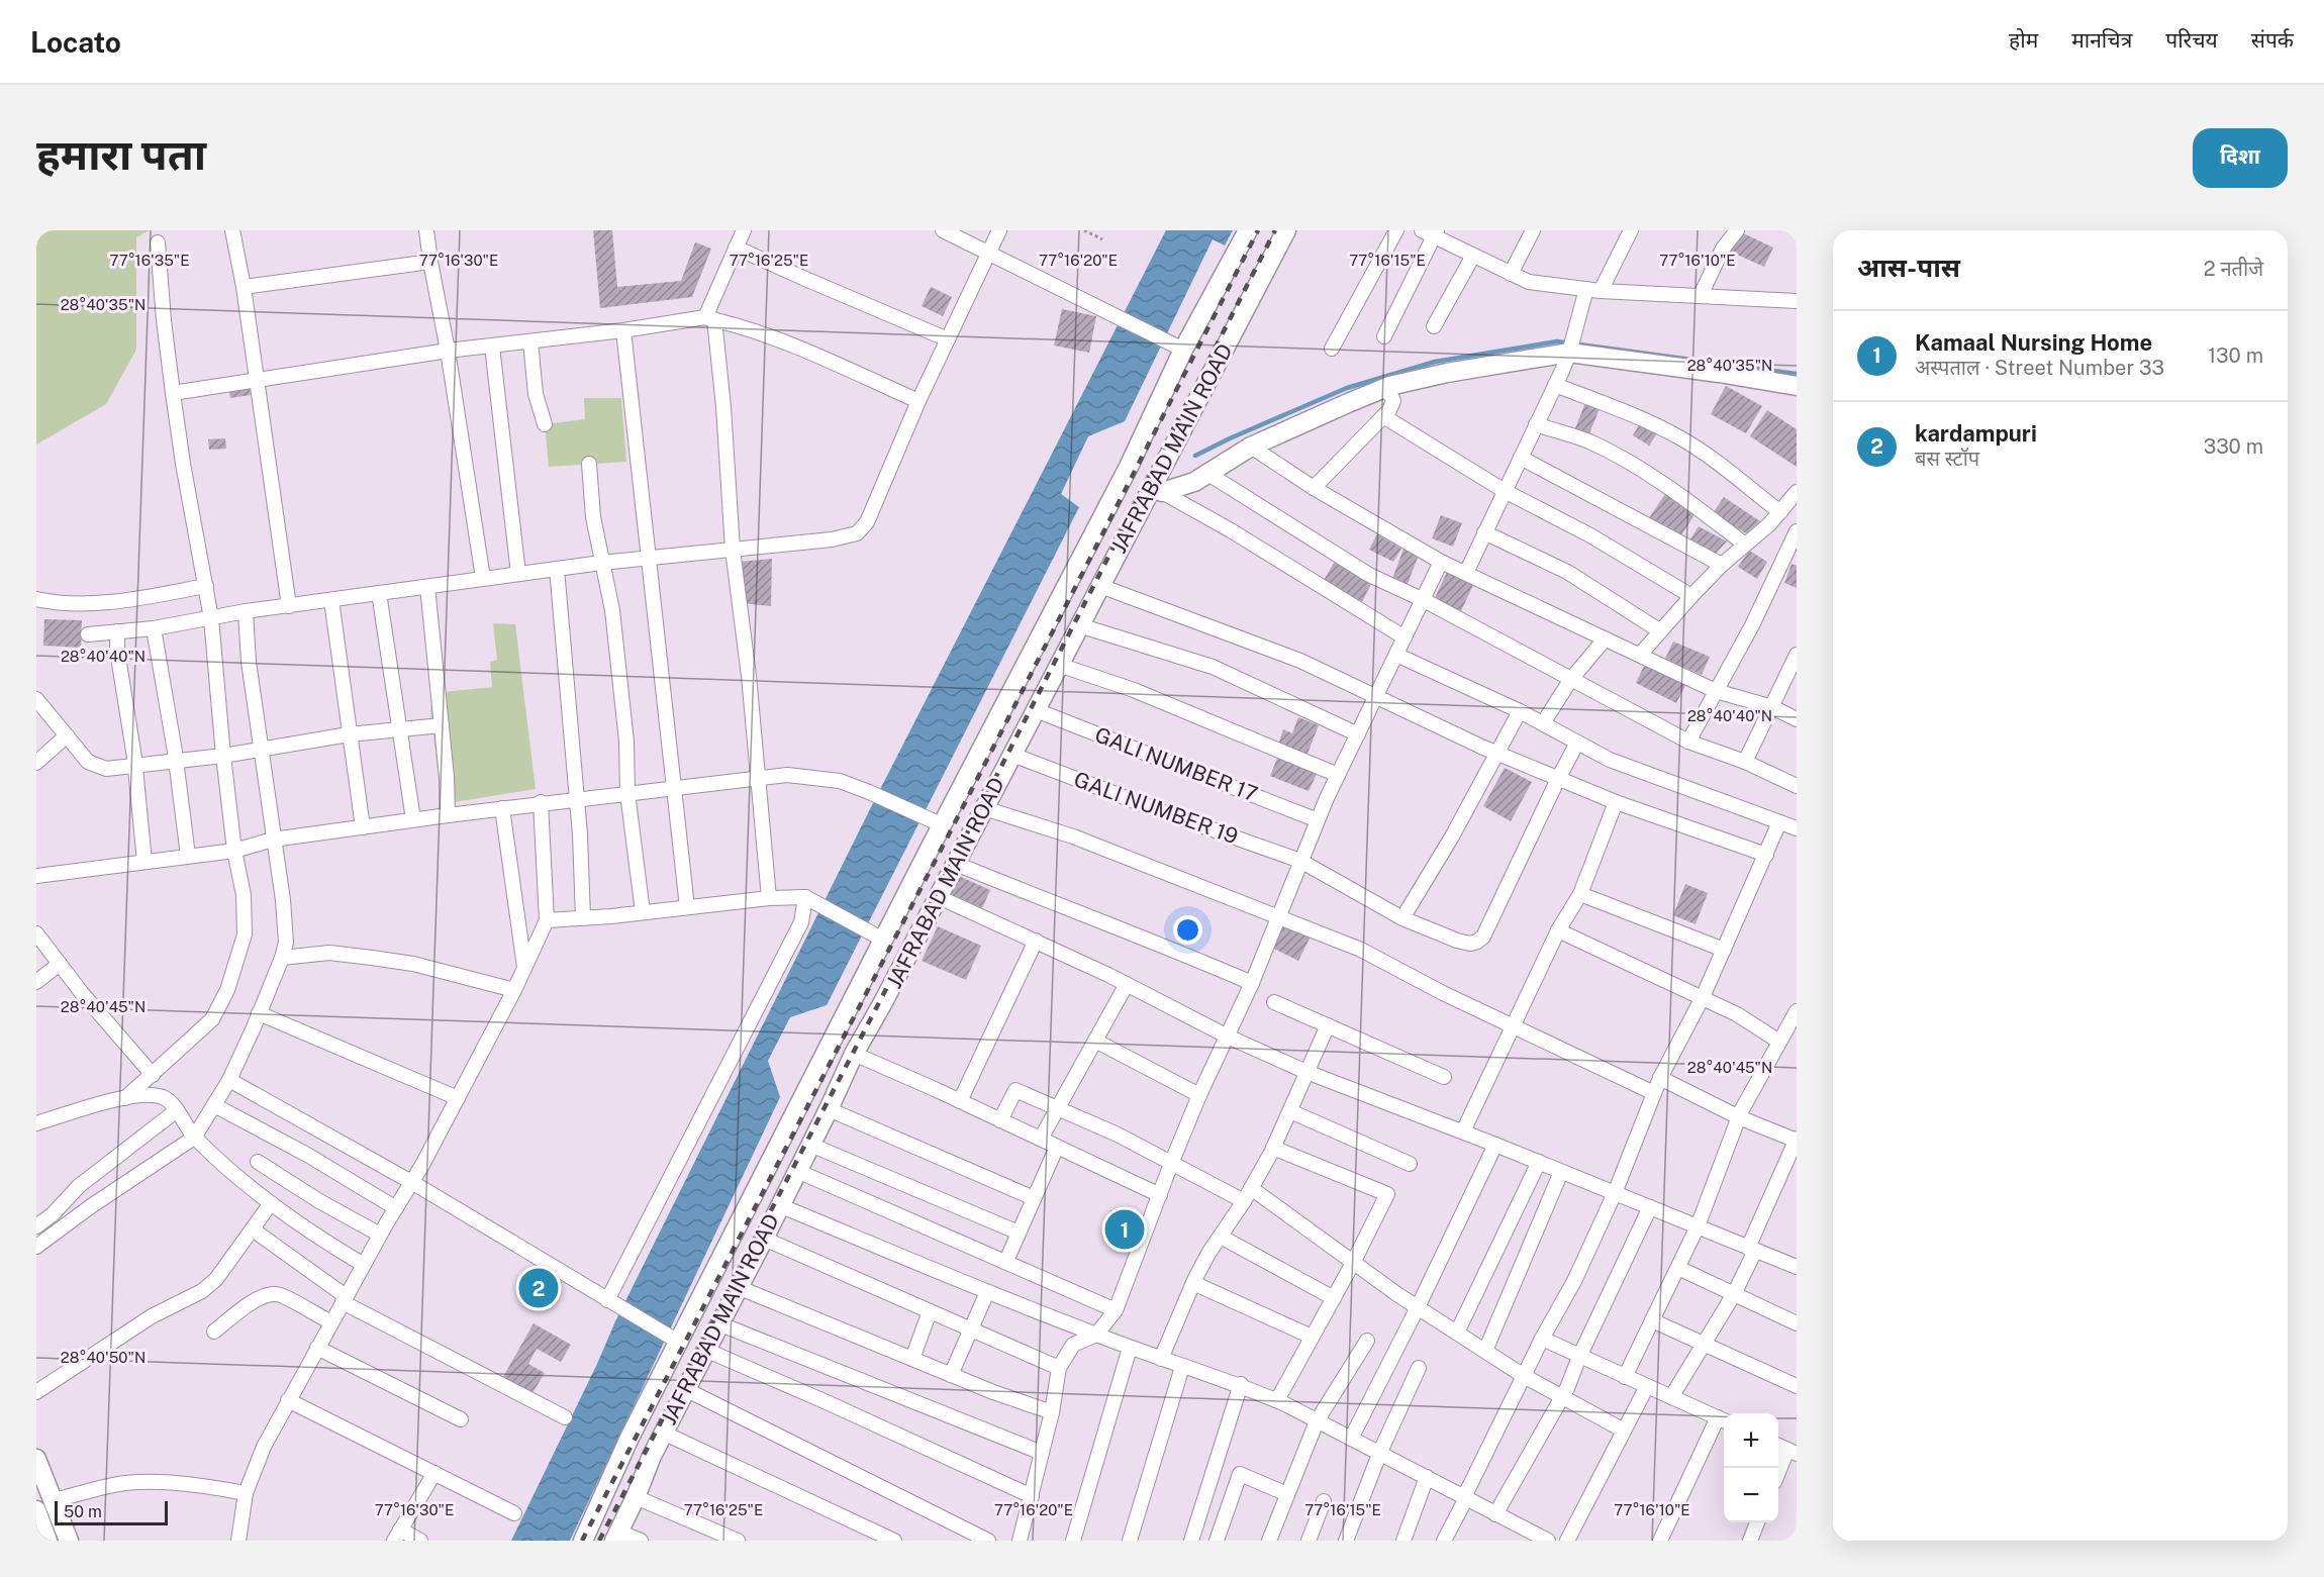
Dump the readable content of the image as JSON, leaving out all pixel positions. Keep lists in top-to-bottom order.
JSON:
{
  "streets": {
    "main road": ["JAFRABAD MAIN ROAD"],
    "street": ["GALI NUMBER 17", "GALI NUMBER 19"]
  },
  "crossings": [
    ["JAFRABAD MAIN ROAD", "GALI NUMBER 17"],
    ["JAFRABAD MAIN ROAD", "GALI NUMBER 19"]
  ],
  "scale_bar": "50 m",
  "page": {
    "header": "Locato",
    "nav": [
      "होम",
      "मानचित्र",
      "परिचय",
      "संपर्क"
    ],
    "buttons": "दिशा",
    "title": "हमारा पता",
    "heading": ["आस-पास", "2 नतीजे"],
    "list": [
      {
        "mark": "1",
        "name": "Kamaal Nursing Home",
        "note": "अस्पताल · Street Number 33",
        "value": "130 m"
      },
      {
        "mark": "2",
        "name": "kardampuri",
        "note": "बस स्टॉप",
        "value": "330 m"
      }
    ],
    "pins": ["1", "2"],
    "map_buttons": ["+", "−"],
    "scale": "50 m"
  },
  "coordinates": [
    "77°16'35\"E",
    "77°16'30\"E",
    "77°16'25\"E",
    "77°16'20\"E",
    "77°16'15\"E",
    "77°16'10\"E",
    "28°40'35\"N",
    "28°40'40\"N",
    "28°40'45\"N",
    "28°40'50\"N"
  ]
}
